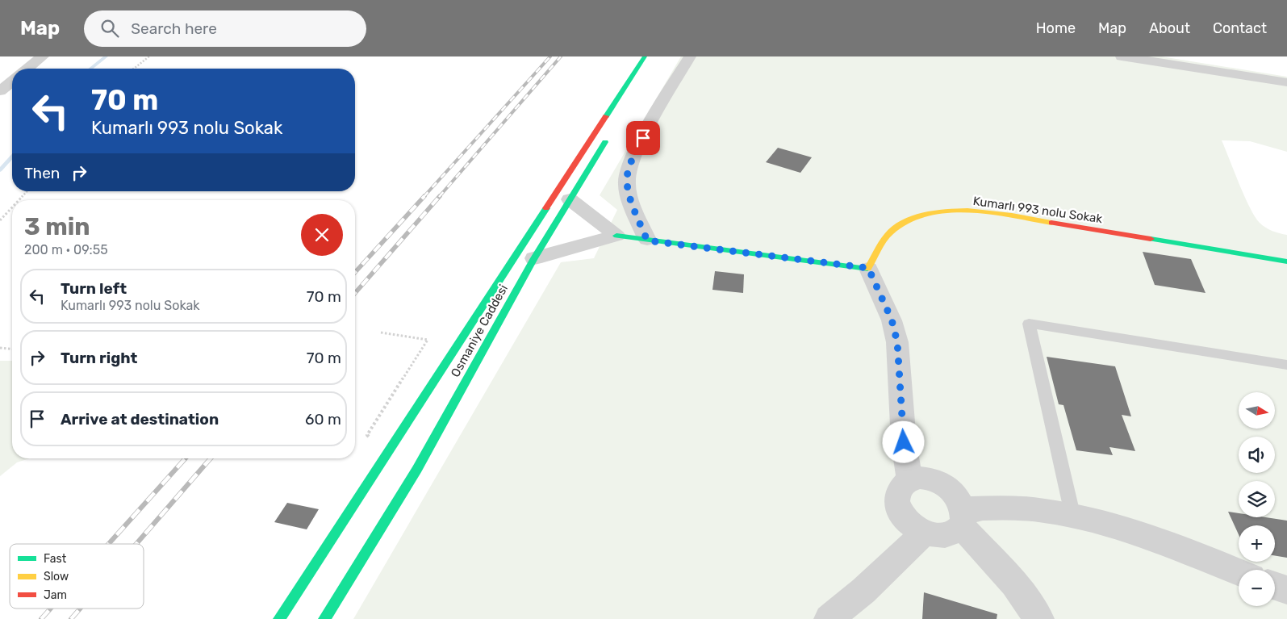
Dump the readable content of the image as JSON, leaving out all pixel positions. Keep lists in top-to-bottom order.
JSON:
{
  "streets": {
    "main road": ["Kumarlı 993 nolu Sokak", "Osmaniye Caddesi"]
  },
  "legend": ["Fast", "Slow", "Jam"],
  "north": "right",
  "page": {
    "header": "Map",
    "search": "Search here",
    "nav": [
      "Home",
      "Map",
      "About",
      "Contact"
    ],
    "turn": ["70 m", "Kumarlı 993 nolu Sokak"],
    "then": "Then",
    "heading": ["3 min", "200 m · 09:55"],
    "list": [
      {
        "name": "Turn left",
        "note": "Kumarlı 993 nolu Sokak",
        "value": "70 m"
      },
      {
        "name": "Turn right",
        "value": "70 m"
      },
      {
        "name": "Arrive at destination",
        "value": "60 m"
      }
    ],
    "map_buttons": ["+", "−"]
  }
}
